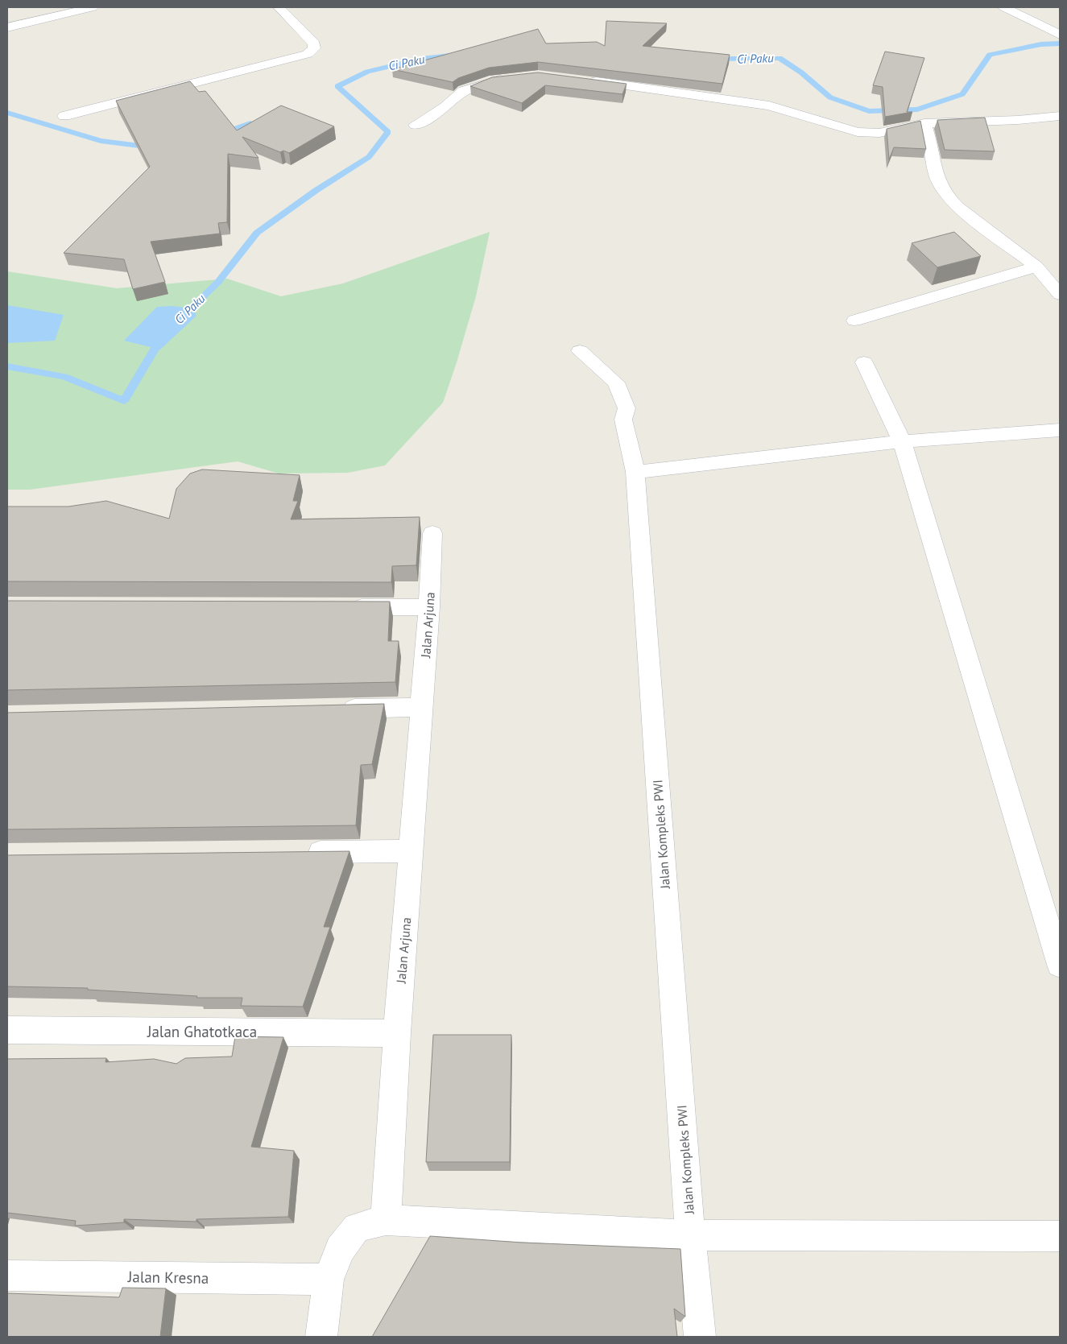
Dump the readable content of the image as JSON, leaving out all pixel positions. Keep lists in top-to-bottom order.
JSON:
{
  "streets": {
    "street": [
      "Jalan Arjuna",
      "Jalan Kompleks PWI",
      "Jalan Ghatotkaca",
      "Jalan Kresna"
    ]
  },
  "crossings": [
    ["Jalan Arjuna", "Jalan Ghatotkaca"]
  ],
  "water": ["Ci Paku"]
}
